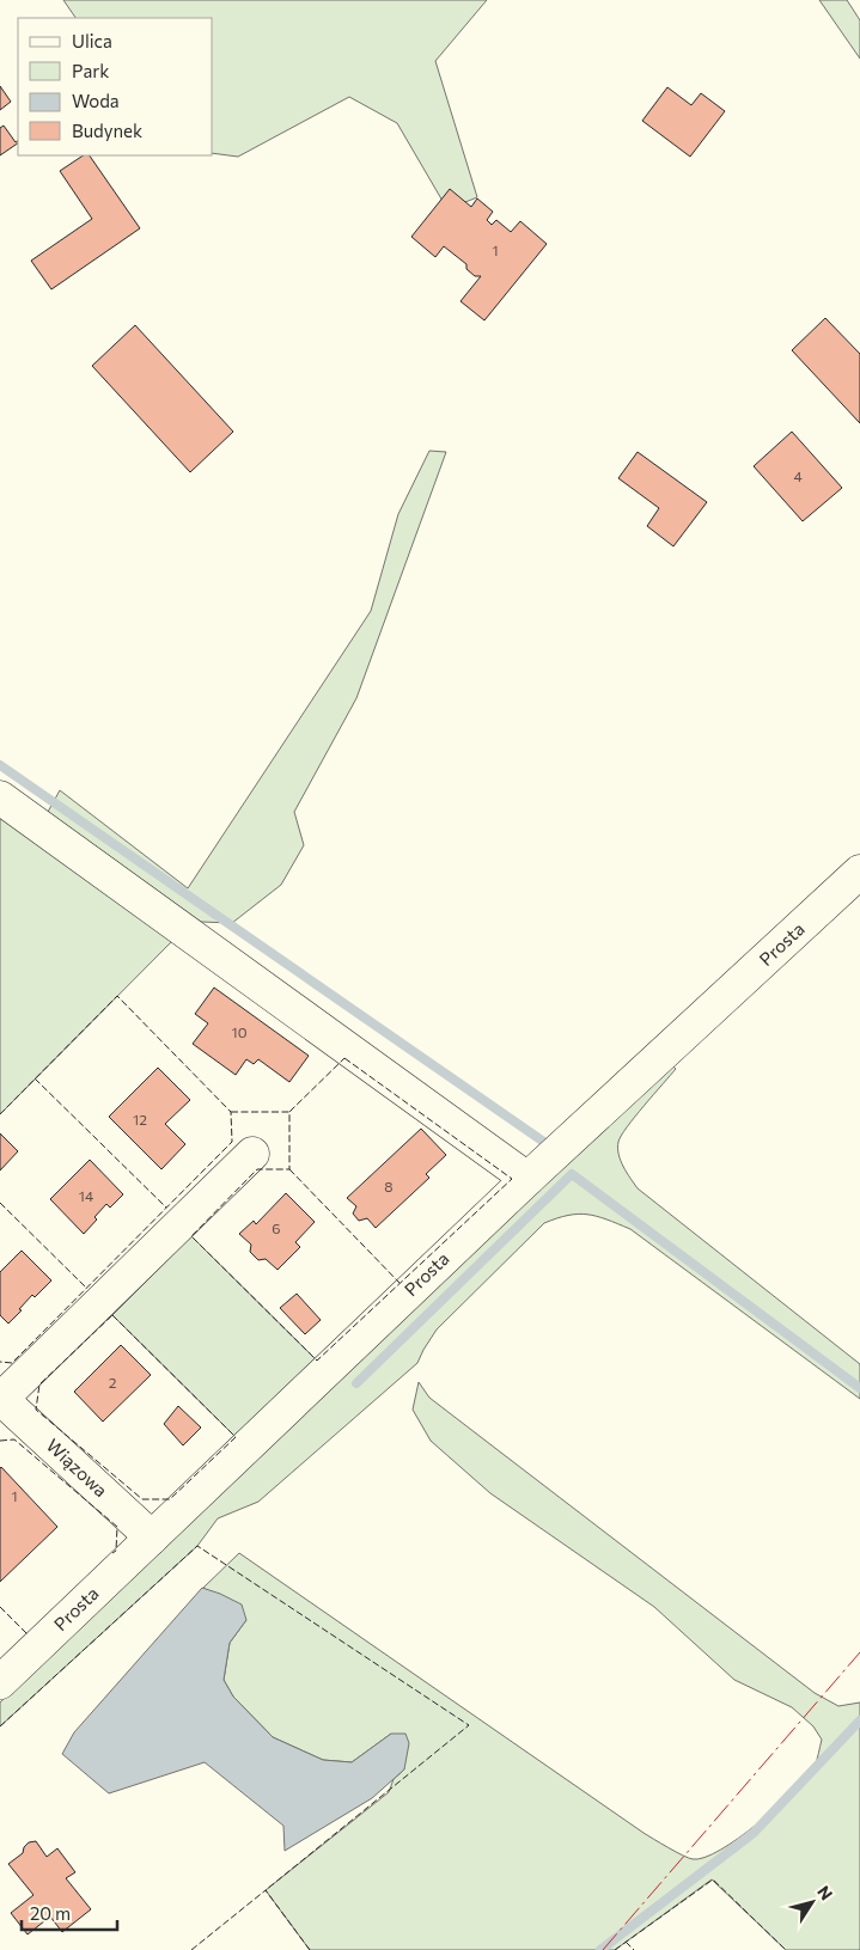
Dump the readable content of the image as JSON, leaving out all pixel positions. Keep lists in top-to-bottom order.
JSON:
{
  "streets": {
    "street": ["Prosta", "Wiązowa"]
  },
  "crossings": [
    ["Prosta", "Wiązowa"]
  ],
  "house_numbers": [
    "1",
    "4",
    "10",
    "12",
    "8",
    "14",
    "6",
    "2",
    "1"
  ],
  "legend": [
    "Ulica",
    "Park",
    "Woda",
    "Budynek"
  ],
  "scale_bar": "20 m",
  "north": "top right"
}
